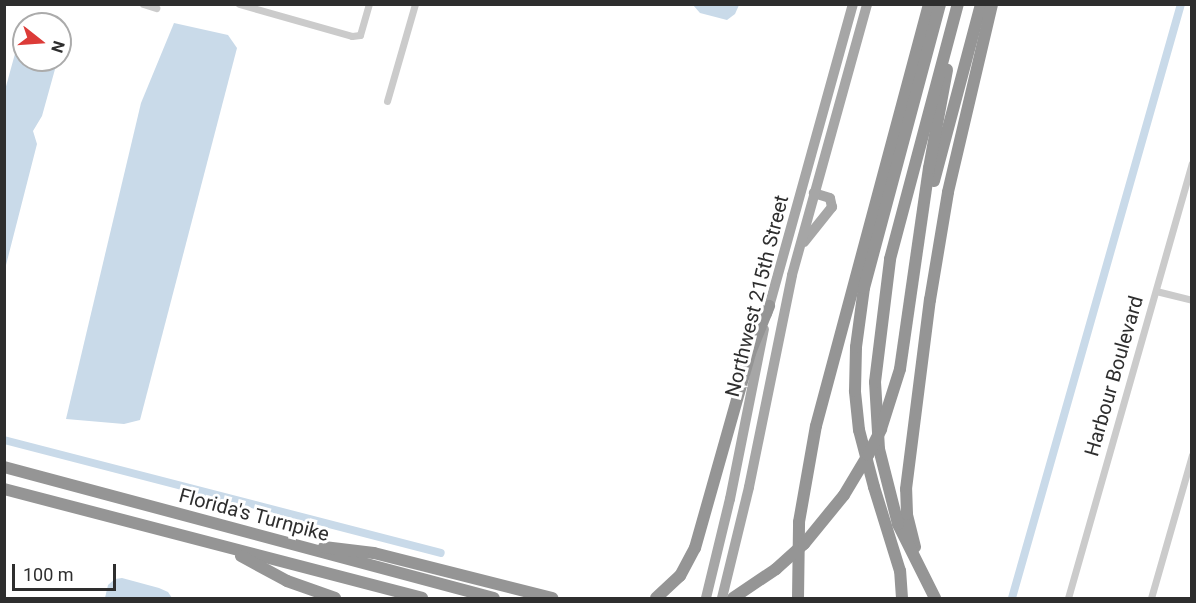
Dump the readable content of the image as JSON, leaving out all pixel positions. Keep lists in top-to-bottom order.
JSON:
{
  "streets": {
    "highway": ["Florida's Turnpike"],
    "main road": ["Northwest 215th Street"],
    "street": ["Harbour Boulevard"]
  },
  "scale_bar": "100 m",
  "north": "right"
}
